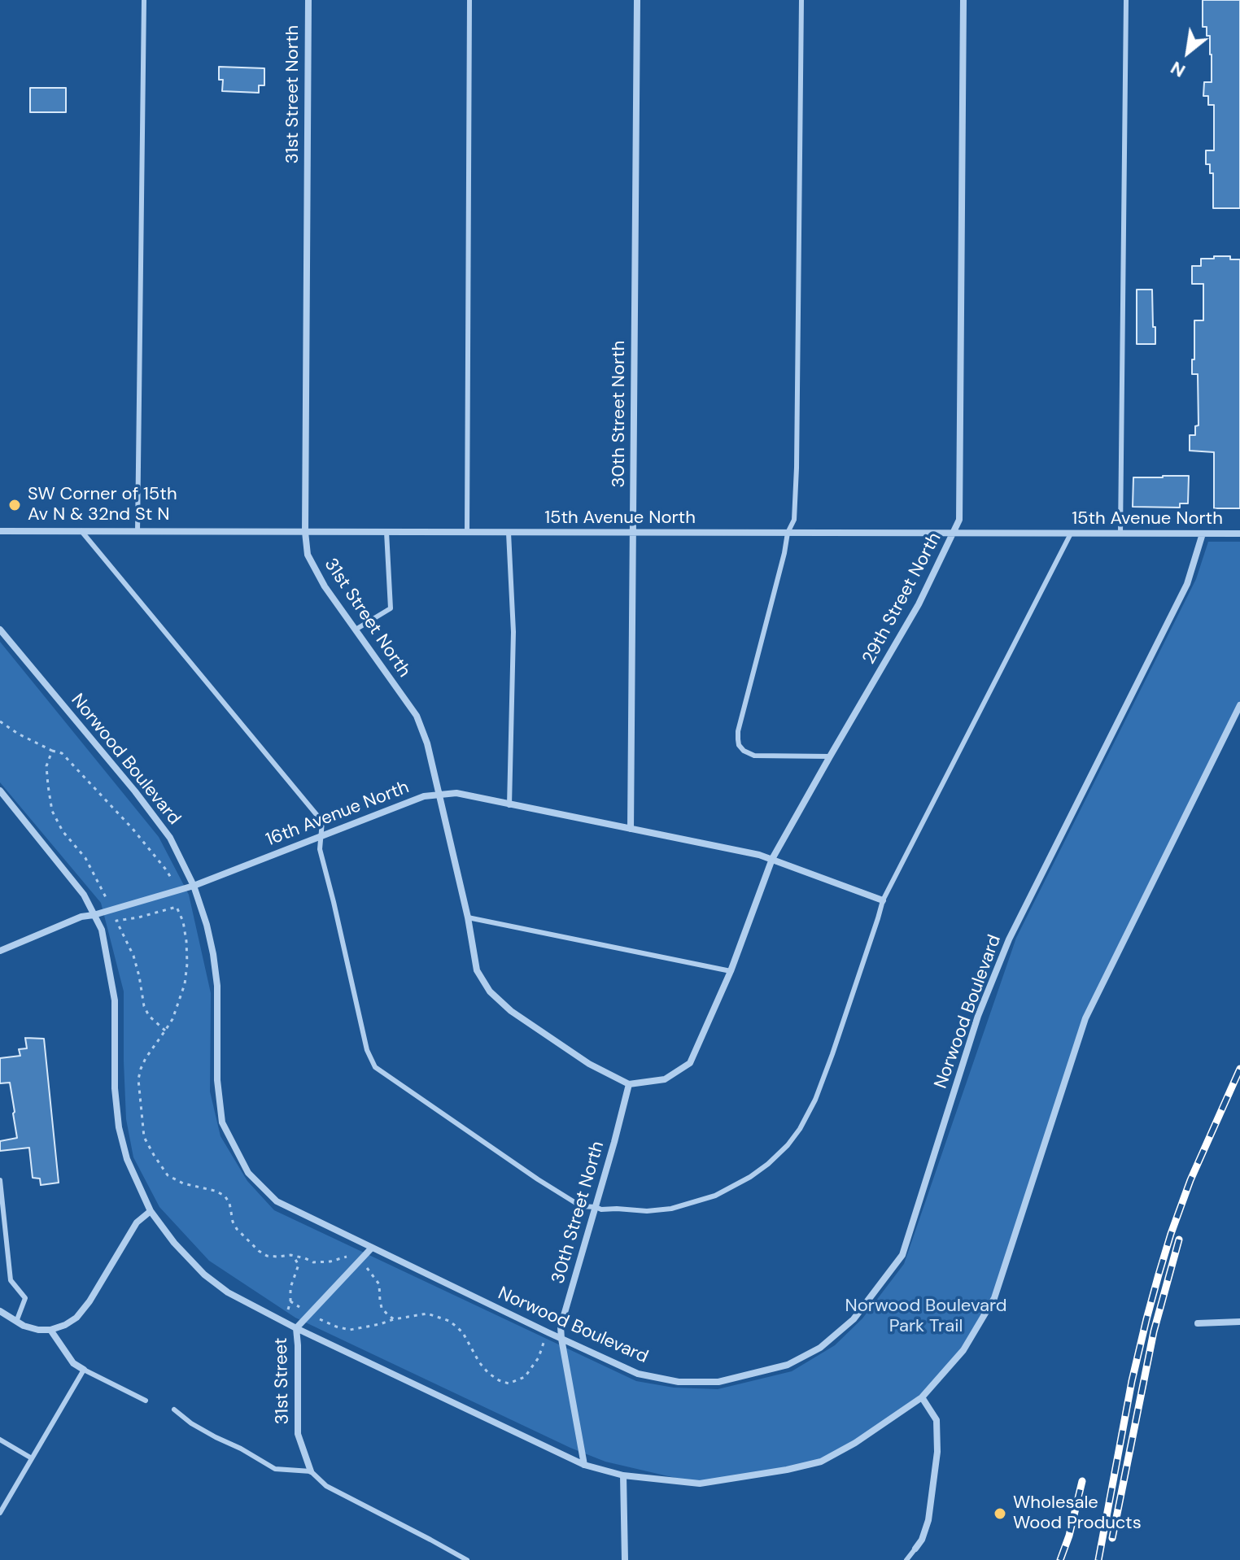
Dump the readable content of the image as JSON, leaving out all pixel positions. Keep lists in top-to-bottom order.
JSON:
{
  "streets": {
    "street": [
      "31st Street North",
      "30th Street North",
      "15th Avenue North",
      "29th Street North",
      "Norwood Boulevard",
      "16th Avenue North",
      "31st Street"
    ]
  },
  "crossings": [
    ["31st Street North", "30th Street North"],
    ["31st Street North", "15th Avenue North"],
    ["31st Street North", "29th Street North"],
    ["31st Street North", "16th Avenue North"],
    ["30th Street North", "15th Avenue North"],
    ["30th Street North", "29th Street North"],
    ["30th Street North", "Norwood Boulevard"],
    ["30th Street North", "16th Avenue North"],
    ["15th Avenue North", "29th Street North"],
    ["15th Avenue North", "Norwood Boulevard"],
    ["29th Street North", "16th Avenue North"],
    ["Norwood Boulevard", "16th Avenue North"]
  ],
  "parks": ["Norwood Boulevard Park Trail"],
  "places": ["SW Corner of 15th Av N & 32nd St N", "Wholesale Wood Products"],
  "north": "bottom left"
}
